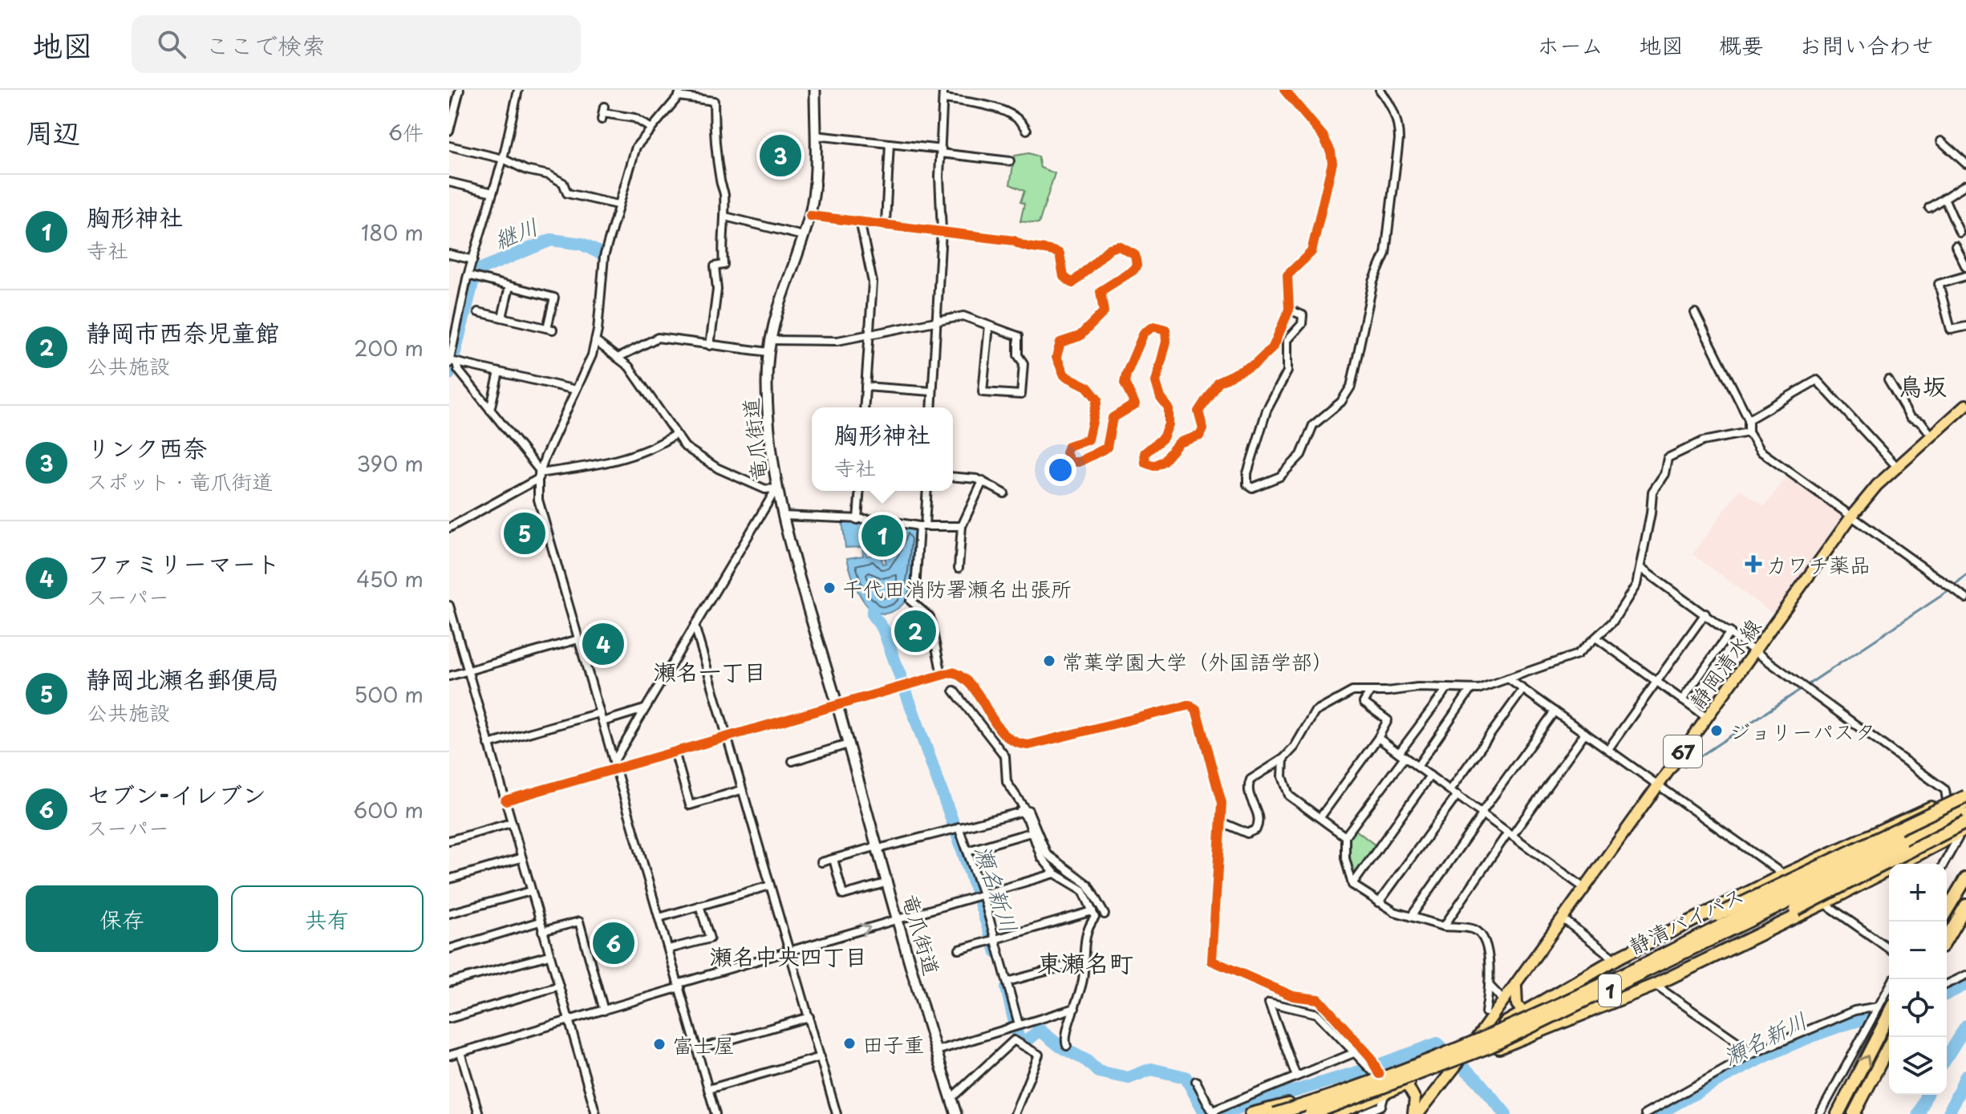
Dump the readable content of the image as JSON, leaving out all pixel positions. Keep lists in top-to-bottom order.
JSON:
{
  "streets": {
    "highway": ["静清バイパス", "1"],
    "main road": ["竜爪街道", "静岡清水線", "67"]
  },
  "crossings": [
    ["静岡清水線", "1"]
  ],
  "districts": [
    "鳥坂",
    "瀬名一丁目",
    "瀬名中央四丁目",
    "東瀬名町"
  ],
  "water": ["継川", "瀬名新川"],
  "places": {
    "health": ["カワチ薬品"],
    "other": [
      "千代田消防署瀬名出張所",
      "常葉学園大学（外国語学部）",
      "ジョリーパスタ",
      "田子重",
      "富士屋"
    ]
  },
  "page": {
    "header": "地図",
    "search": "ここで検索",
    "nav": [
      "ホーム",
      "地図",
      "概要",
      "お問い合わせ"
    ],
    "heading": ["周辺", "6件"],
    "pins": [
      "3",
      "5",
      "1",
      "2",
      "4",
      "6"
    ],
    "list": [
      {
        "mark": "1",
        "name": "胸形神社",
        "note": "寺社",
        "value": "180 m"
      },
      {
        "mark": "2",
        "name": "静岡市西奈児童館",
        "note": "公共施設",
        "value": "200 m"
      },
      {
        "mark": "3",
        "name": "リンク西奈",
        "note": "スポット · 竜爪街道",
        "value": "390 m"
      },
      {
        "mark": "4",
        "name": "ファミリーマート",
        "note": "スーパー",
        "value": "450 m"
      },
      {
        "mark": "5",
        "name": "静岡北瀬名郵便局",
        "note": "公共施設",
        "value": "500 m"
      },
      {
        "mark": "6",
        "name": "セブン-イレブン",
        "note": "スーパー",
        "value": "600 m"
      }
    ],
    "popup": ["胸形神社", "寺社"],
    "map_buttons": ["+", "−"],
    "buttons": ["保存", "共有"]
  }
}
